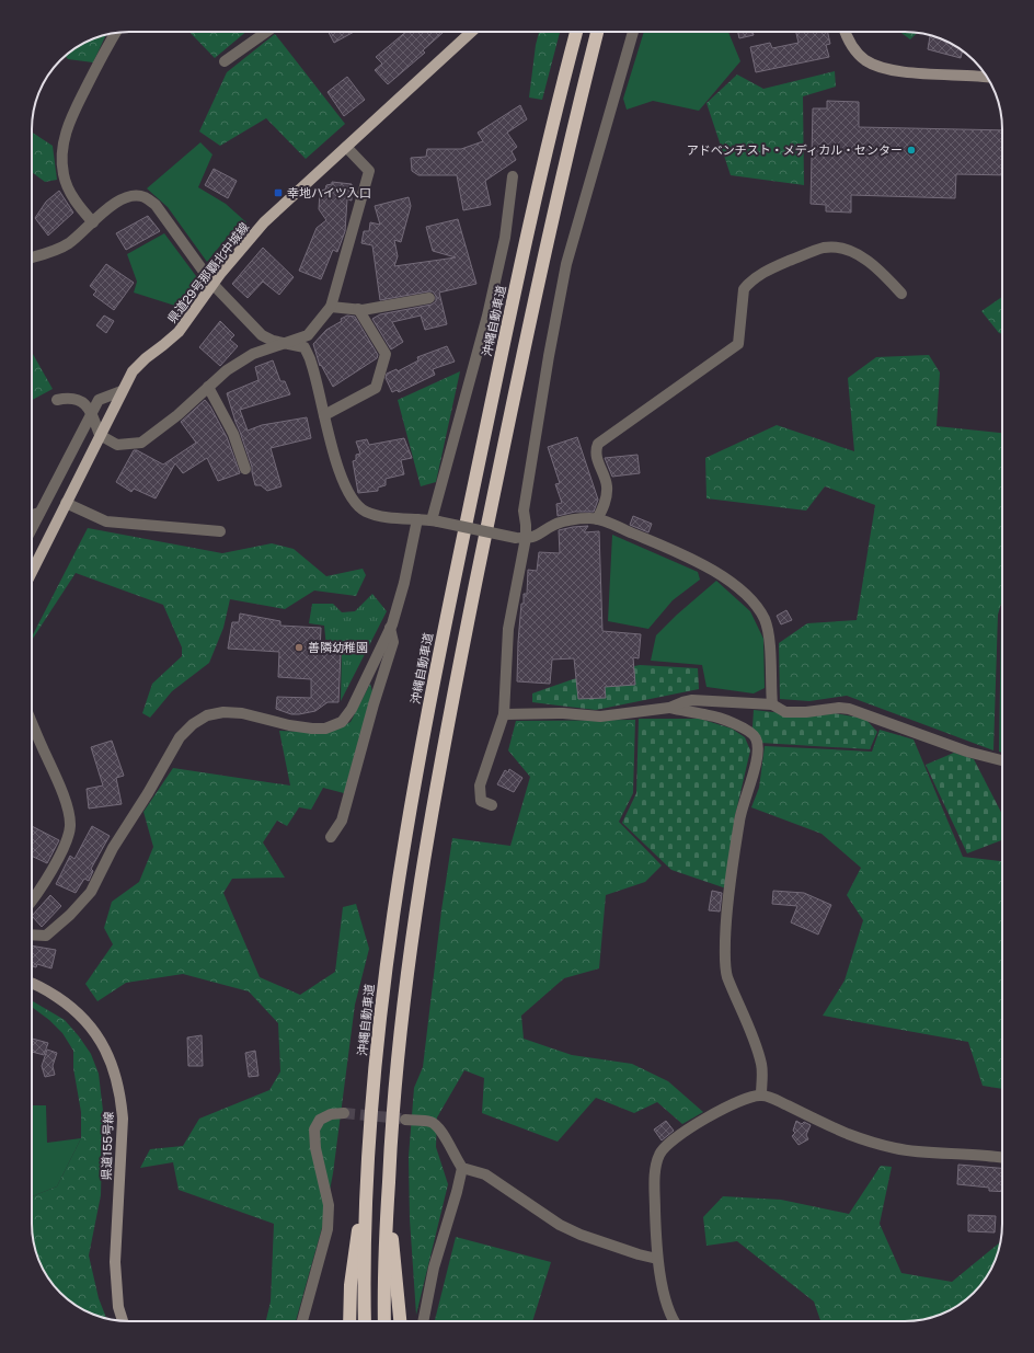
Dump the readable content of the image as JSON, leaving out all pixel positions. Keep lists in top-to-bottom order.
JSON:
{
  "streets": {
    "highway": ["沖縄自動車道"],
    "main road": ["県道29号那覇北中城線", "県道155号線"]
  },
  "places": {
    "other": ["アドベンチスト・メディカル・センター", "善隣幼稚園"],
    "transit": ["幸地ハイツ入口"]
  }
}
